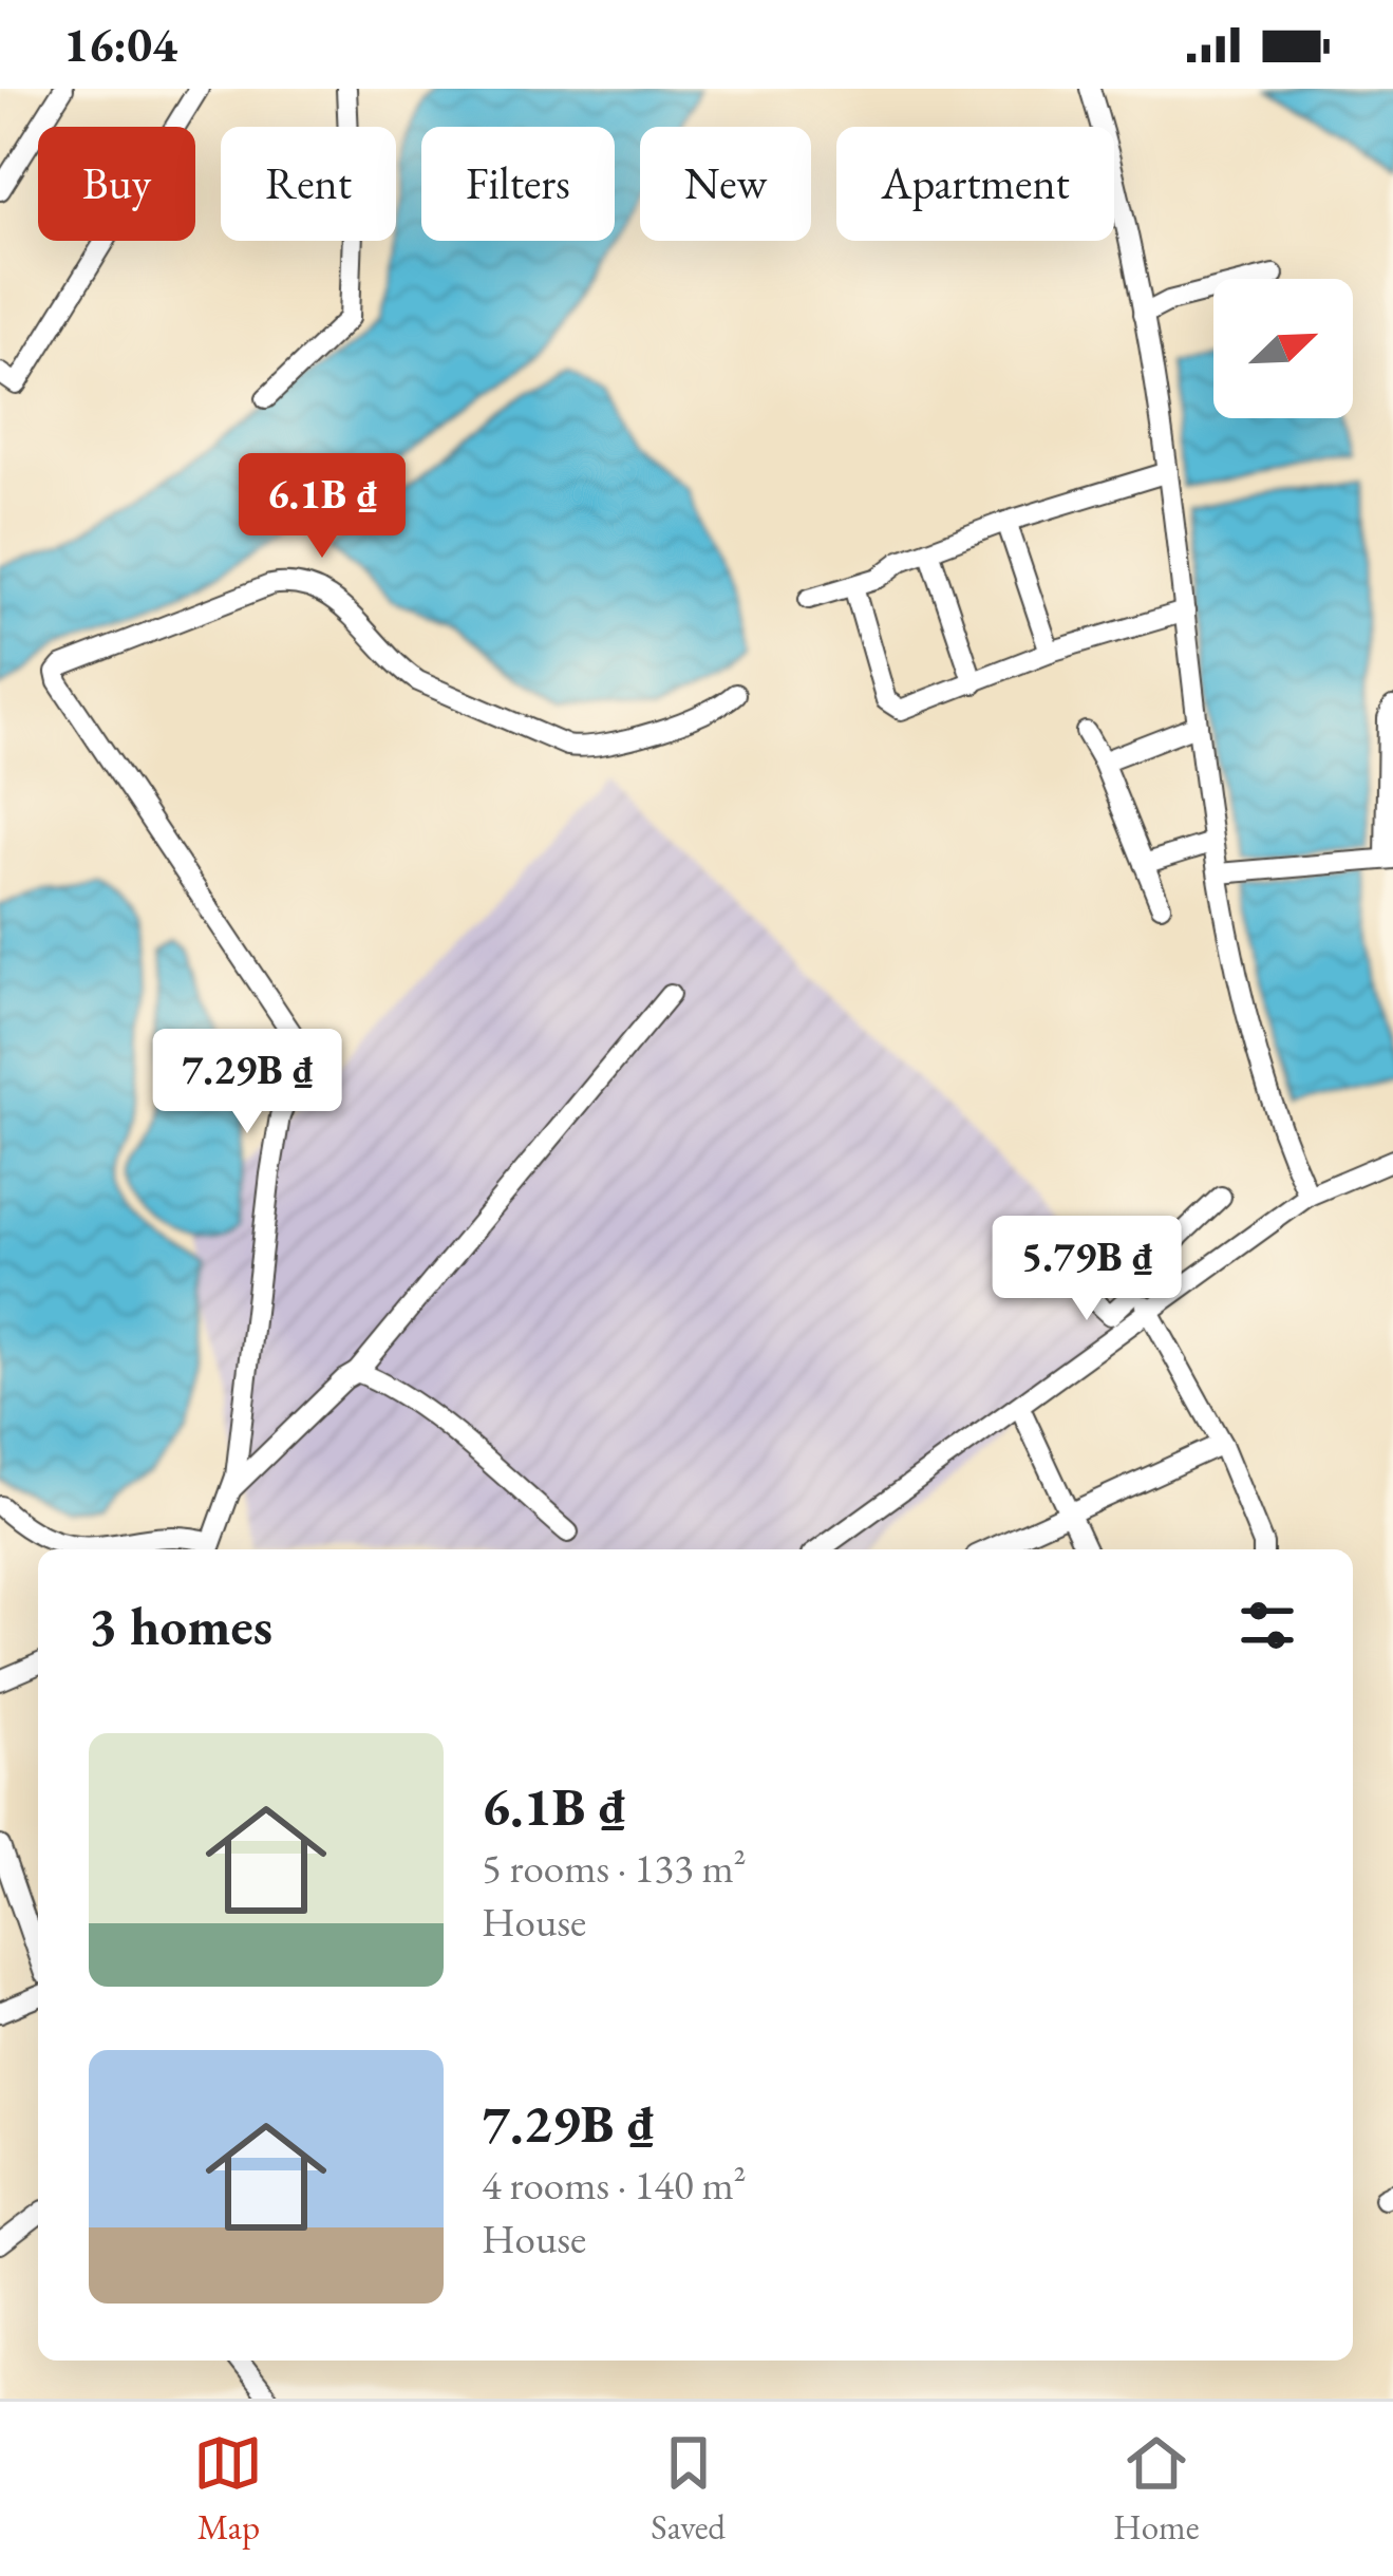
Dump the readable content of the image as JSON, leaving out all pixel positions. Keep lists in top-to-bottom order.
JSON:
{
  "north": "top right",
  "page": {
    "status": "16:04",
    "chip": [
      "Buy",
      "Rent",
      "Filters",
      "New",
      "Apartment"
    ],
    "price": ["6.1B ₫", "7.29B ₫", "5.79B ₫"],
    "heading": "3 homes",
    "list": [
      {
        "name": "6.1B ₫",
        "note": "5 rooms · 133 m² · House"
      },
      {
        "name": "7.29B ₫",
        "note": "4 rooms · 140 m² · House"
      }
    ],
    "tabs": ["Map", "Saved", "Home"]
  }
}
